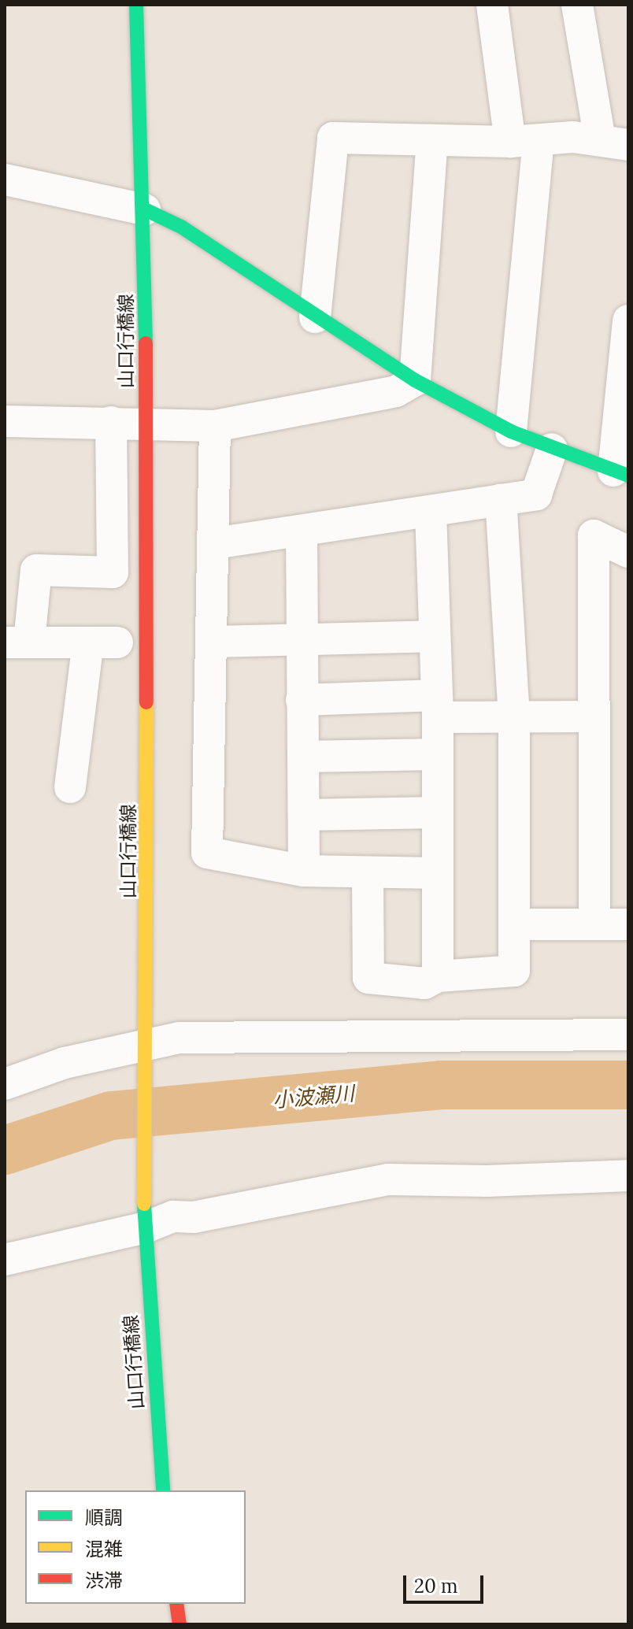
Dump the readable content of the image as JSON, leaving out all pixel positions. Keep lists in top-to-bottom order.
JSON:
{
  "streets": {
    "main road": ["山口行橋線"]
  },
  "water": ["小波瀬川"],
  "legend": ["順調", "混雑", "渋滞"],
  "scale_bar": "20 m"
}
